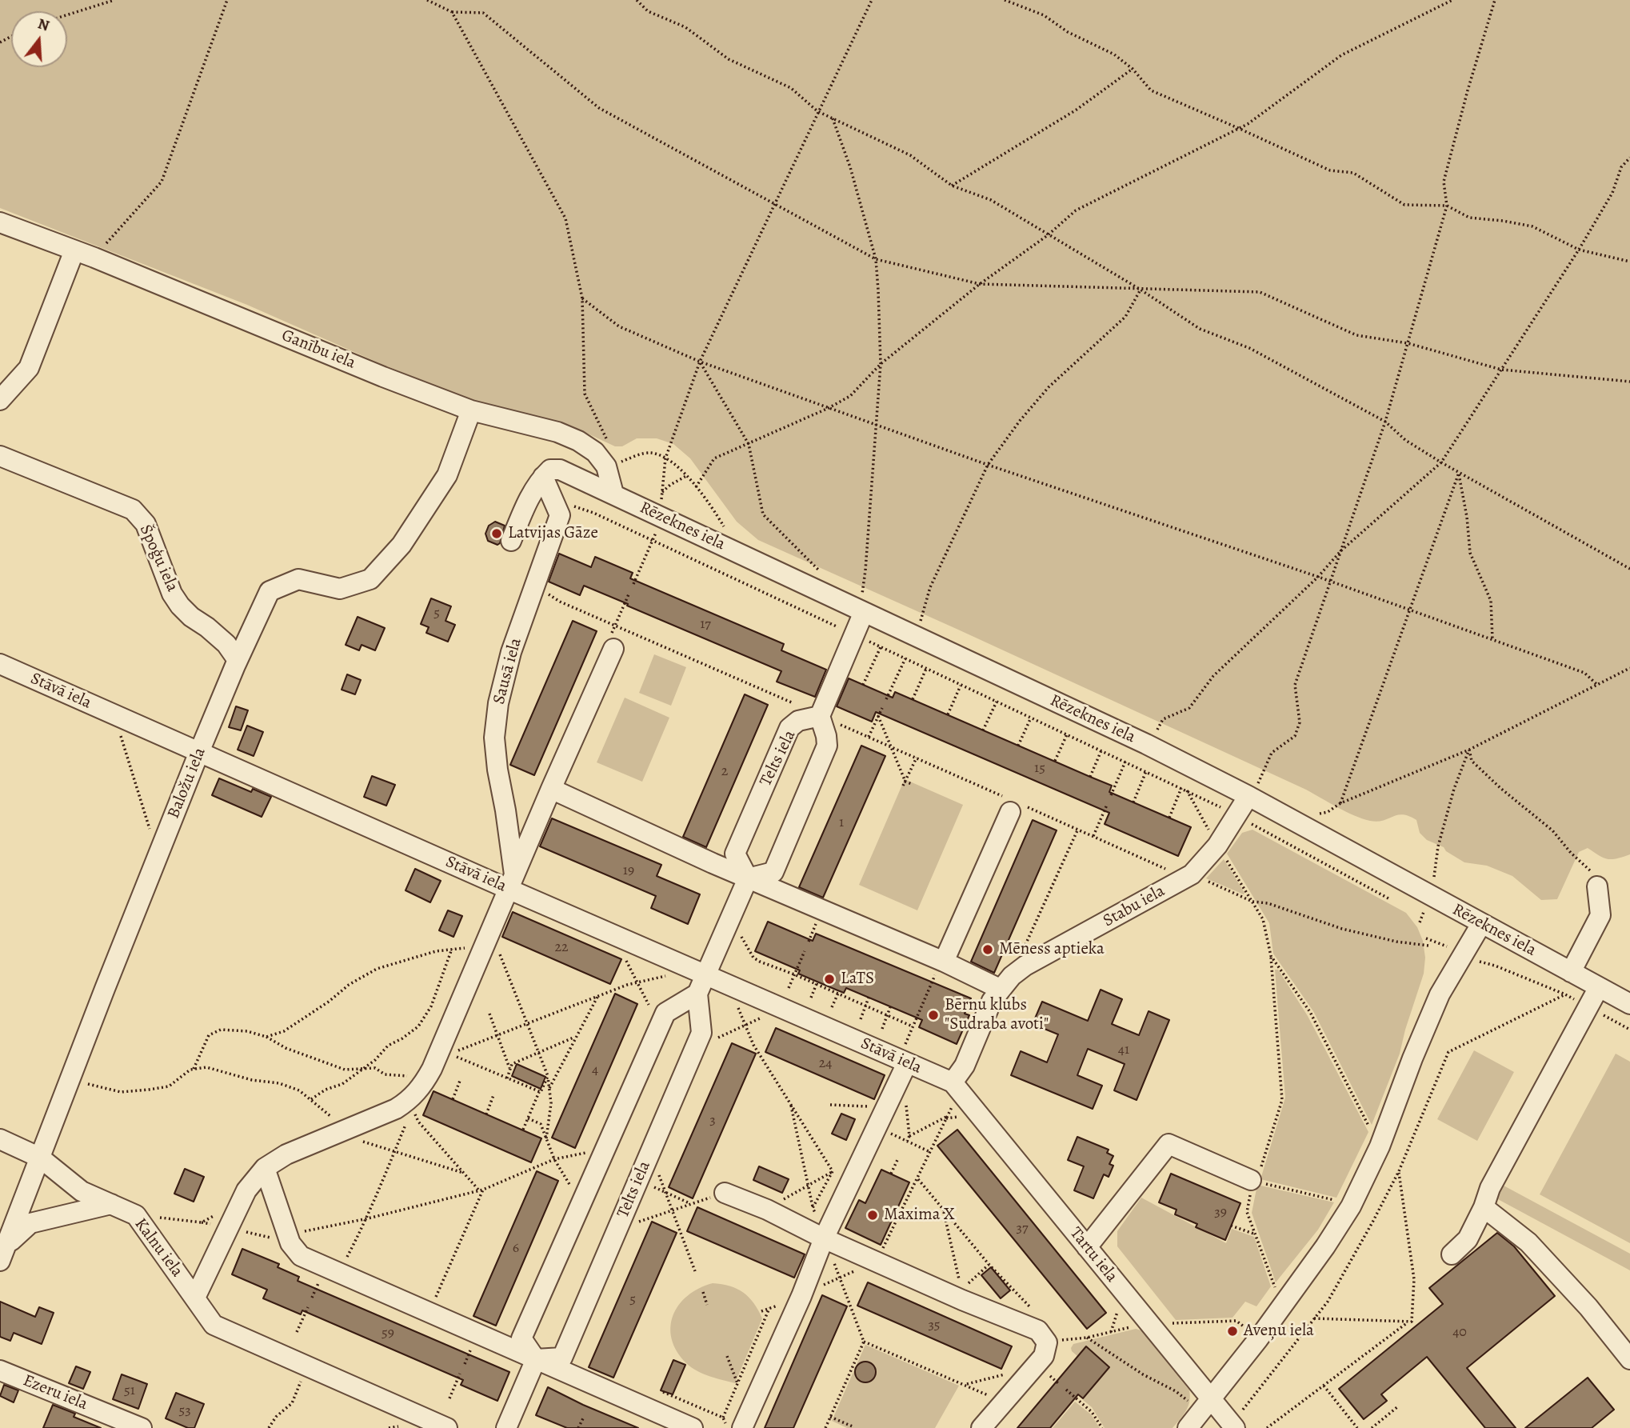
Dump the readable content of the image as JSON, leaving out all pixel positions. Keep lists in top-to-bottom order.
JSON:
{
  "streets": {
    "street": [
      "Ganību iela",
      "Rēzeknes iela",
      "Špoģu iela",
      "Sausā iela",
      "Stāvā iela",
      "Telts iela",
      "Baložu iela",
      "Stabu iela",
      "Kalnu iela",
      "Tartu iela",
      "Ezeru iela"
    ]
  },
  "crossings": [
    ["Ganību iela", "Rēzeknes iela"],
    ["Ganību iela", "Baložu iela"],
    ["Rēzeknes iela", "Sausā iela"],
    ["Rēzeknes iela", "Stabu iela"],
    ["Špoģu iela", "Baložu iela"],
    ["Sausā iela", "Stāvā iela"],
    ["Stāvā iela", "Telts iela"],
    ["Stāvā iela", "Baložu iela"],
    ["Stāvā iela", "Stabu iela"],
    ["Stāvā iela", "Tartu iela"],
    ["Baložu iela", "Kalnu iela"],
    ["Stabu iela", "Tartu iela"]
  ],
  "places": [
    "Latvijas Gāze",
    "Mēness aptieka",
    "LaTS",
    "Bērnu klubs \"Sudraba avoti\"",
    "Maxima X",
    "Aveņu iela"
  ],
  "house_numbers": [
    "5",
    "17",
    "15",
    "2",
    "1",
    "19",
    "22",
    "41",
    "24",
    "4",
    "3",
    "39",
    "37",
    "6",
    "5",
    "35",
    "40",
    "59",
    "51",
    "53"
  ],
  "north": "top"
}
